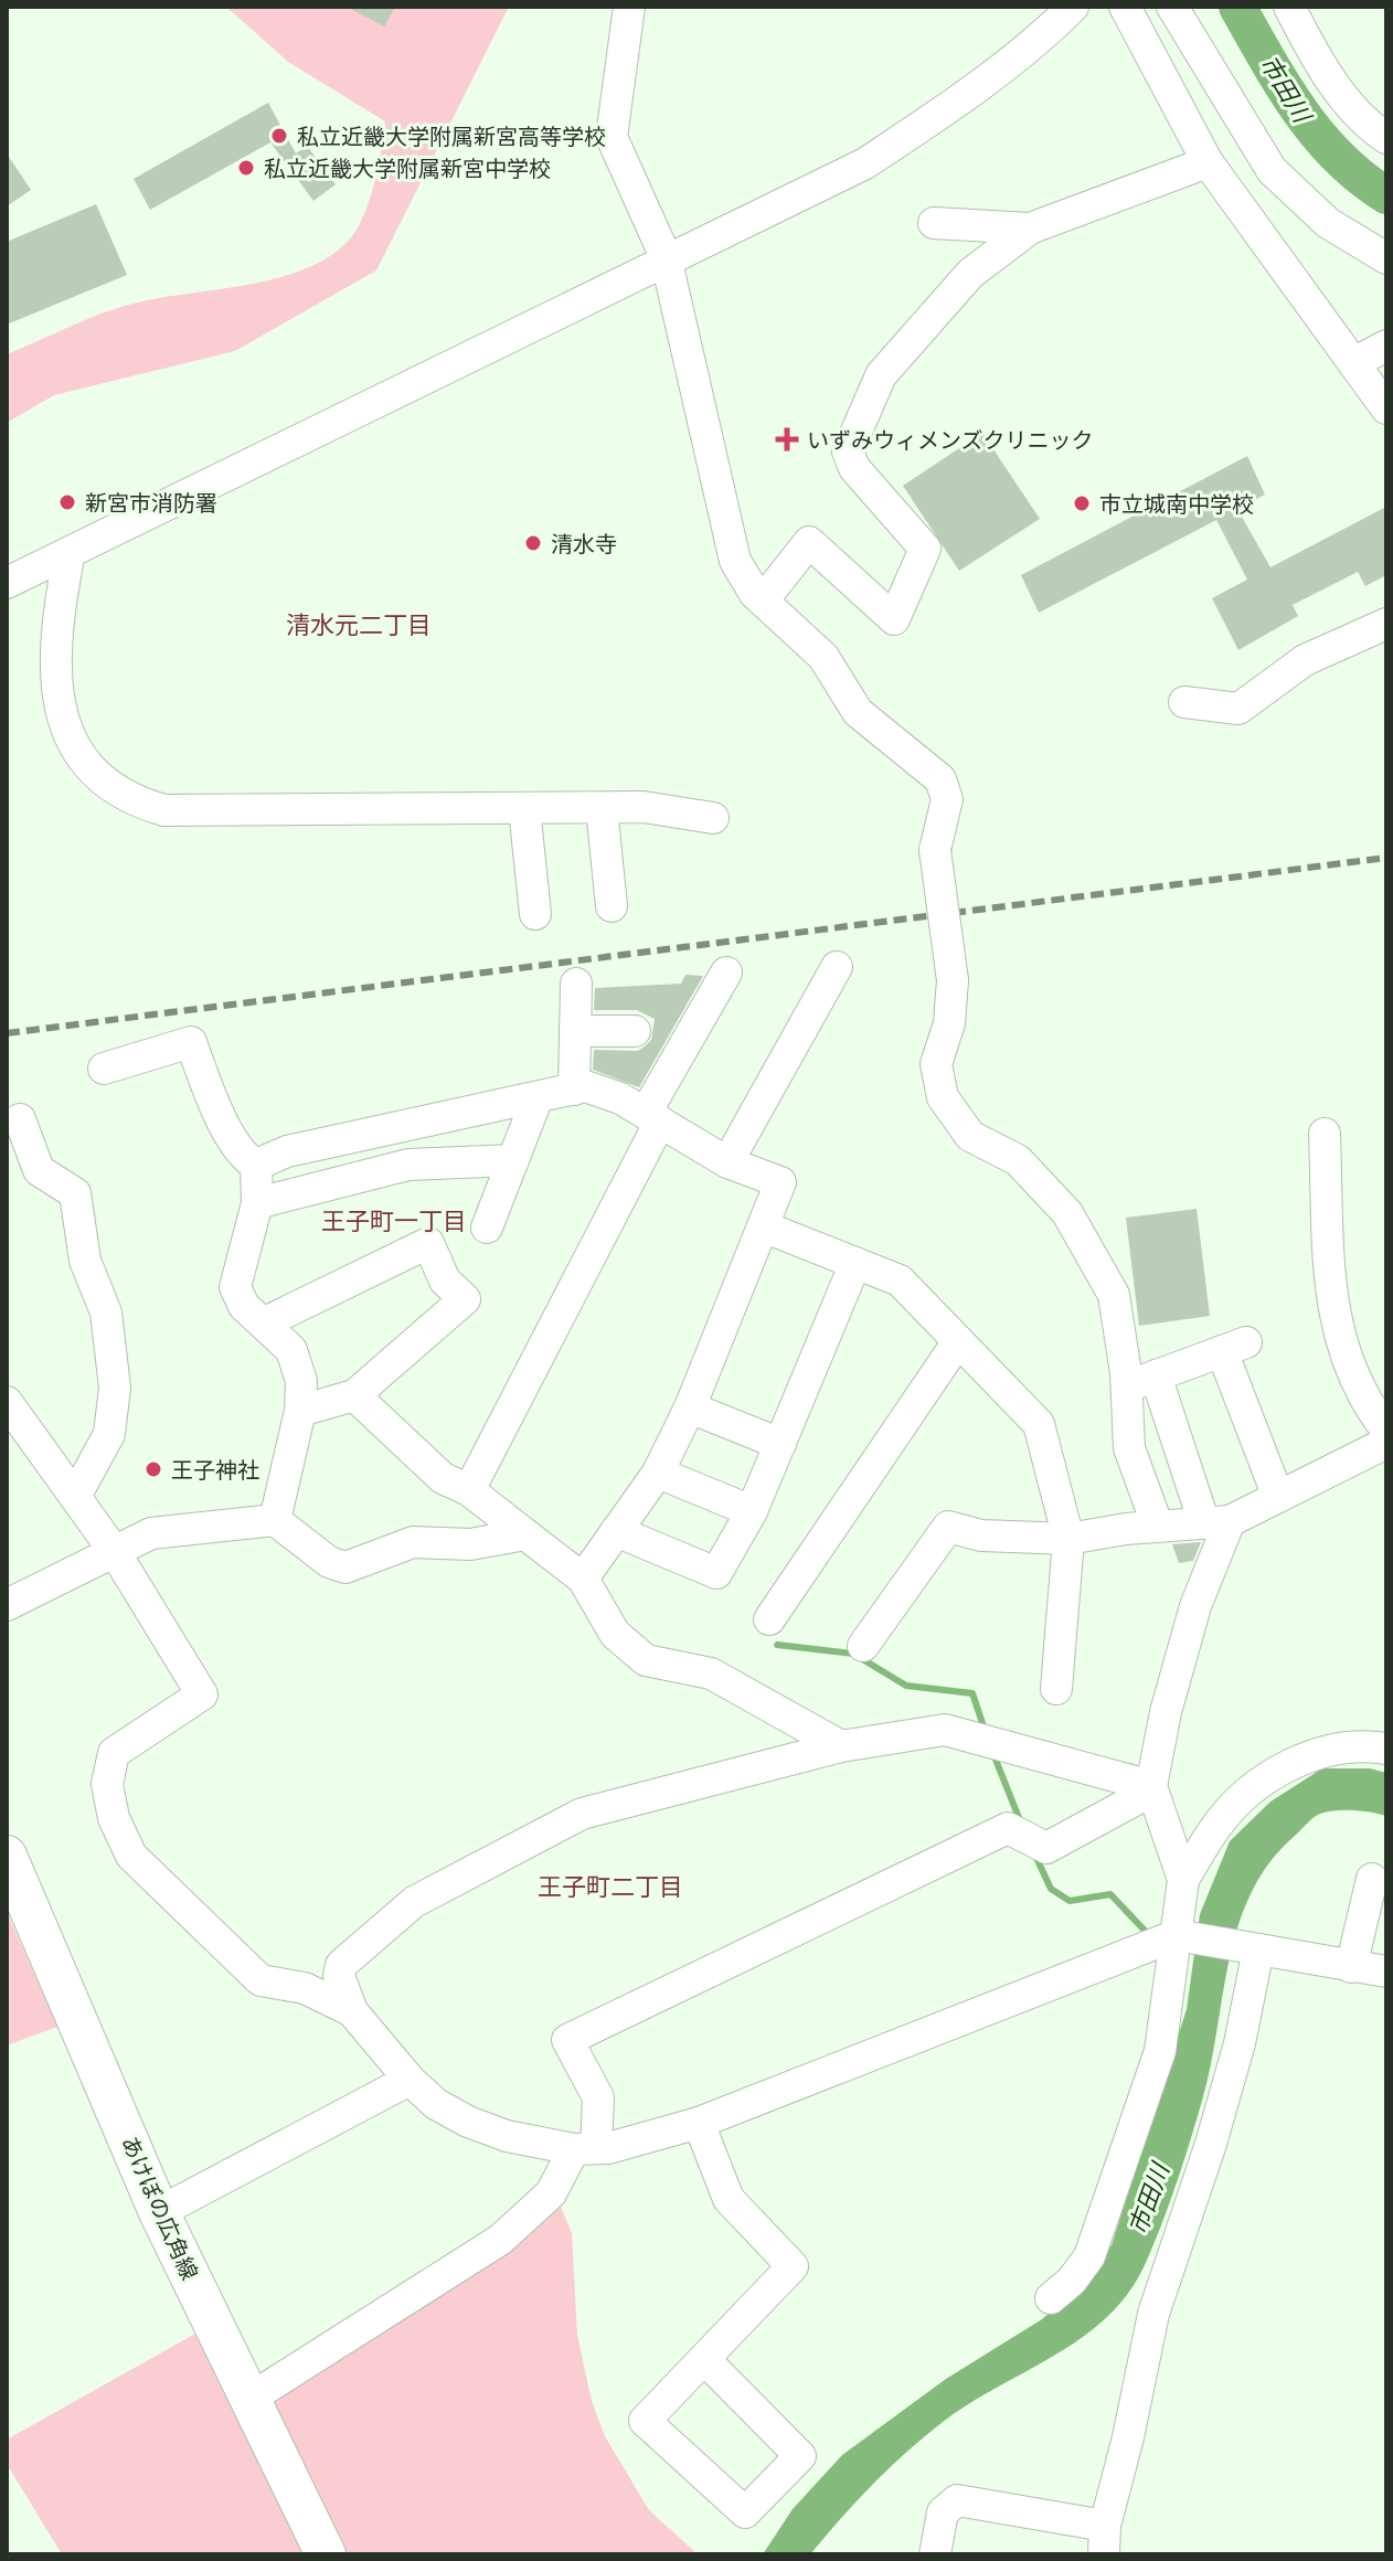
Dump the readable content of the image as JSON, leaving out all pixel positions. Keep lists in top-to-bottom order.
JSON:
{
  "streets": {
    "main road": ["あけぼの広角線"]
  },
  "districts": ["清水元二丁目", "王子町一丁目", "王子町二丁目"],
  "water": ["市田川"],
  "places": {
    "other": [
      "私立近畿大学附属新宮高等学校",
      "私立近畿大学附属新宮中学校",
      "新宮市消防署",
      "市立城南中学校",
      "清水寺",
      "王子神社"
    ],
    "health": ["いずみウィメンズクリニック"]
  }
}
